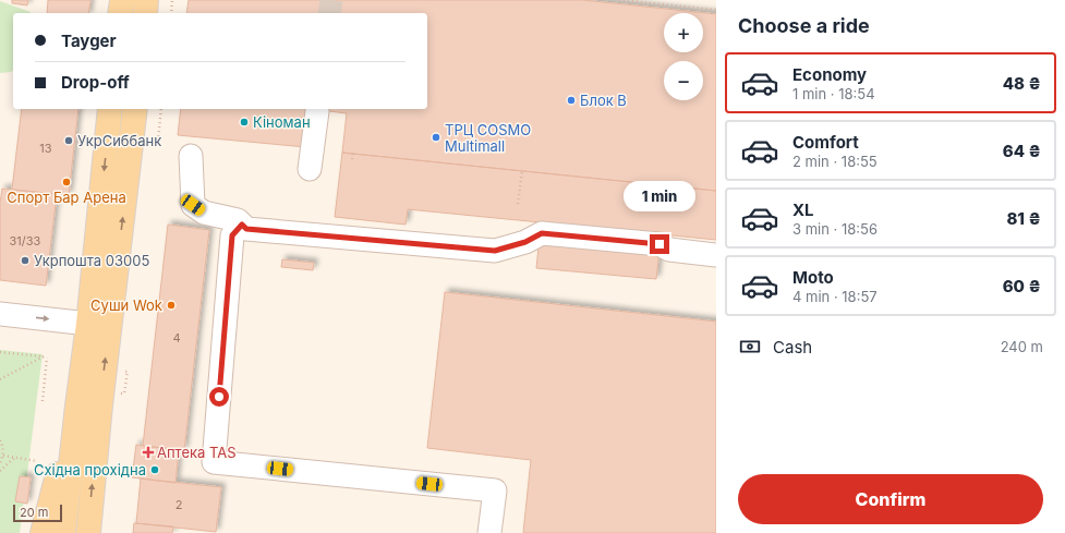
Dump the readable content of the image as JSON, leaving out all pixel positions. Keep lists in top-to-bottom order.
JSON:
{
  "places": {
    "other": [
      "Блок B",
      "Кіноман",
      "ТРЦ COSMO Multimall",
      "УкрСиббанк",
      "Спорт Бар Арена",
      "Укрпошта 03005",
      "Суши Wok",
      "Східна прохідна"
    ],
    "health": ["Аптека TAS"]
  },
  "house_numbers": [
    "13",
    "31/33",
    "4",
    "2"
  ],
  "scale_bar": "20 m",
  "page": {
    "heading": "Choose a ride",
    "map_buttons": ["+", "−"],
    "banner": ["Tayger", "Drop-off"],
    "list": [
      {
        "name": "Economy",
        "note": "1 min · 18:54",
        "value": "48 ₴"
      },
      {
        "name": "Comfort",
        "note": "2 min · 18:55",
        "value": "64 ₴"
      },
      {
        "name": "XL",
        "note": "3 min · 18:56",
        "value": "81 ₴"
      },
      {
        "name": "Moto",
        "note": "4 min · 18:57",
        "value": "60 ₴"
      }
    ],
    "bubble": "1 min",
    "pay": ["Cash", "240 m"],
    "buttons": "Confirm",
    "scale": "20 m"
  }
}
